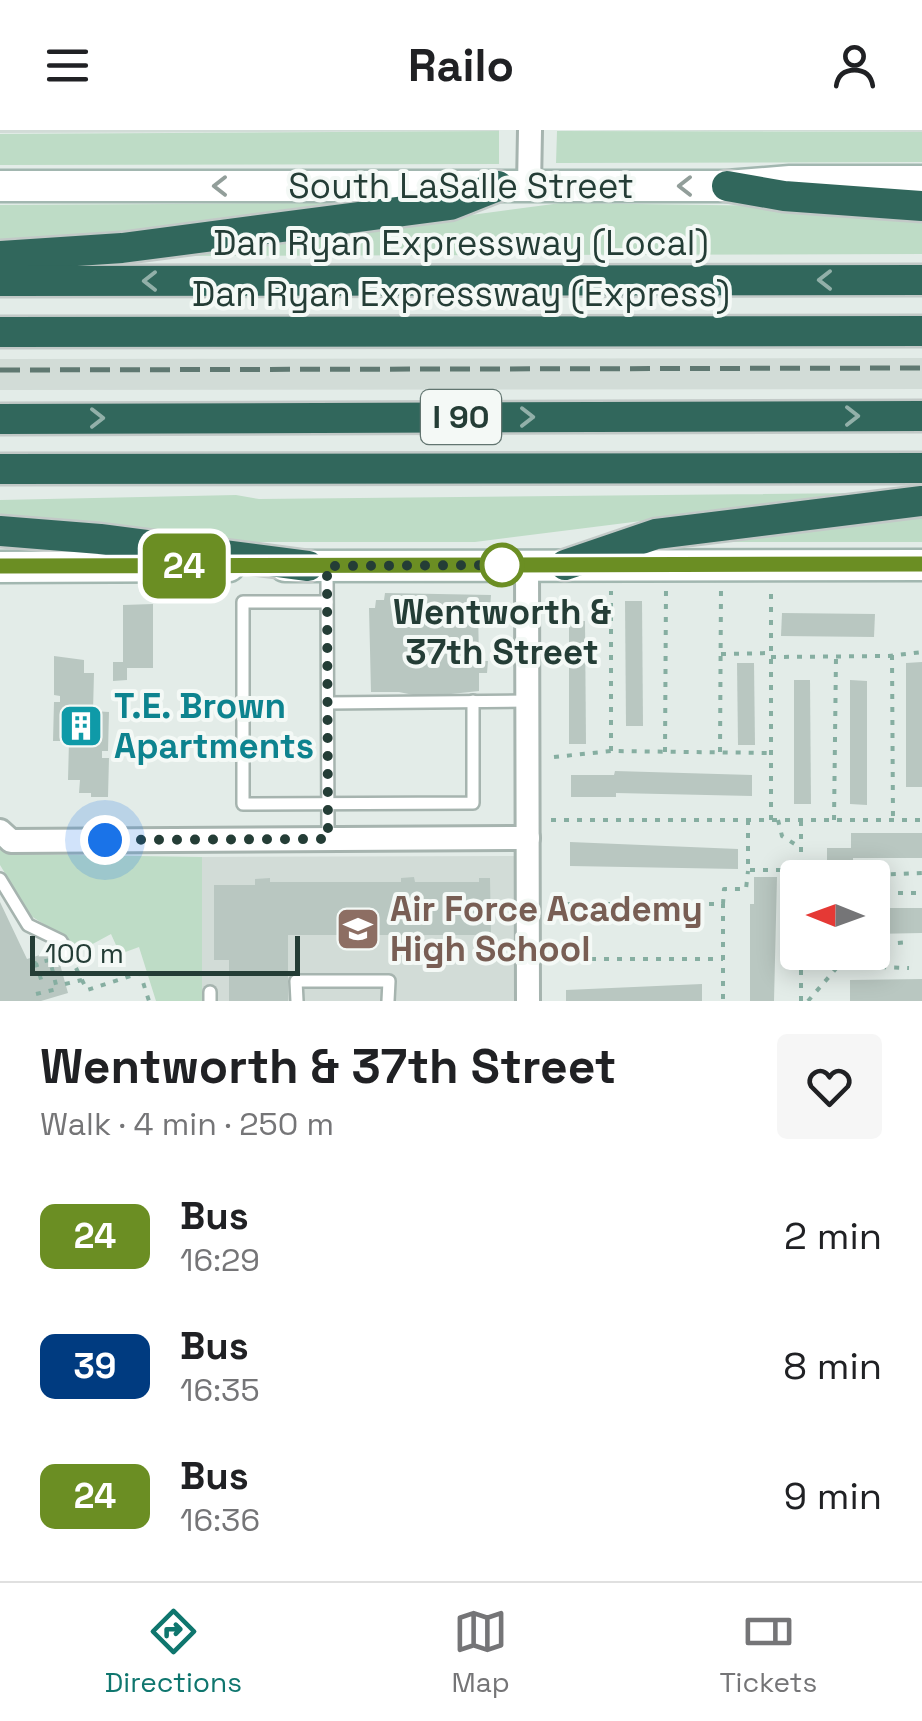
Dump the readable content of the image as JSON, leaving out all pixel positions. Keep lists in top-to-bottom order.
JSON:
{
  "streets": {
    "highway": ["Dan Ryan Expressway (Local)", "Dan Ryan Expressway (Express)", "I 90"],
    "main road": ["South LaSalle Street"]
  },
  "one_way": ["South LaSalle Street"],
  "places": {
    "other": ["Wentworth & 37th Street"],
    "building": ["T.E. Brown Apartments"],
    "school or university": ["Air Force Academy High School"]
  },
  "lines": ["bus line 24"],
  "scale_bar": "100 m",
  "north": "left",
  "page": {
    "header": "Railo",
    "on_map": "24",
    "scale": "100 m",
    "heading": ["Wentworth & 37th Street", "Walk · 4 min · 250 m"],
    "list": [
      {
        "mark": "24",
        "name": "Bus",
        "note": "16:29",
        "value": "2 min"
      },
      {
        "mark": "39",
        "name": "Bus",
        "note": "16:35",
        "value": "8 min"
      },
      {
        "mark": "24",
        "name": "Bus",
        "note": "16:36",
        "value": "9 min"
      }
    ],
    "tabs": ["Directions", "Map", "Tickets"]
  }
}
